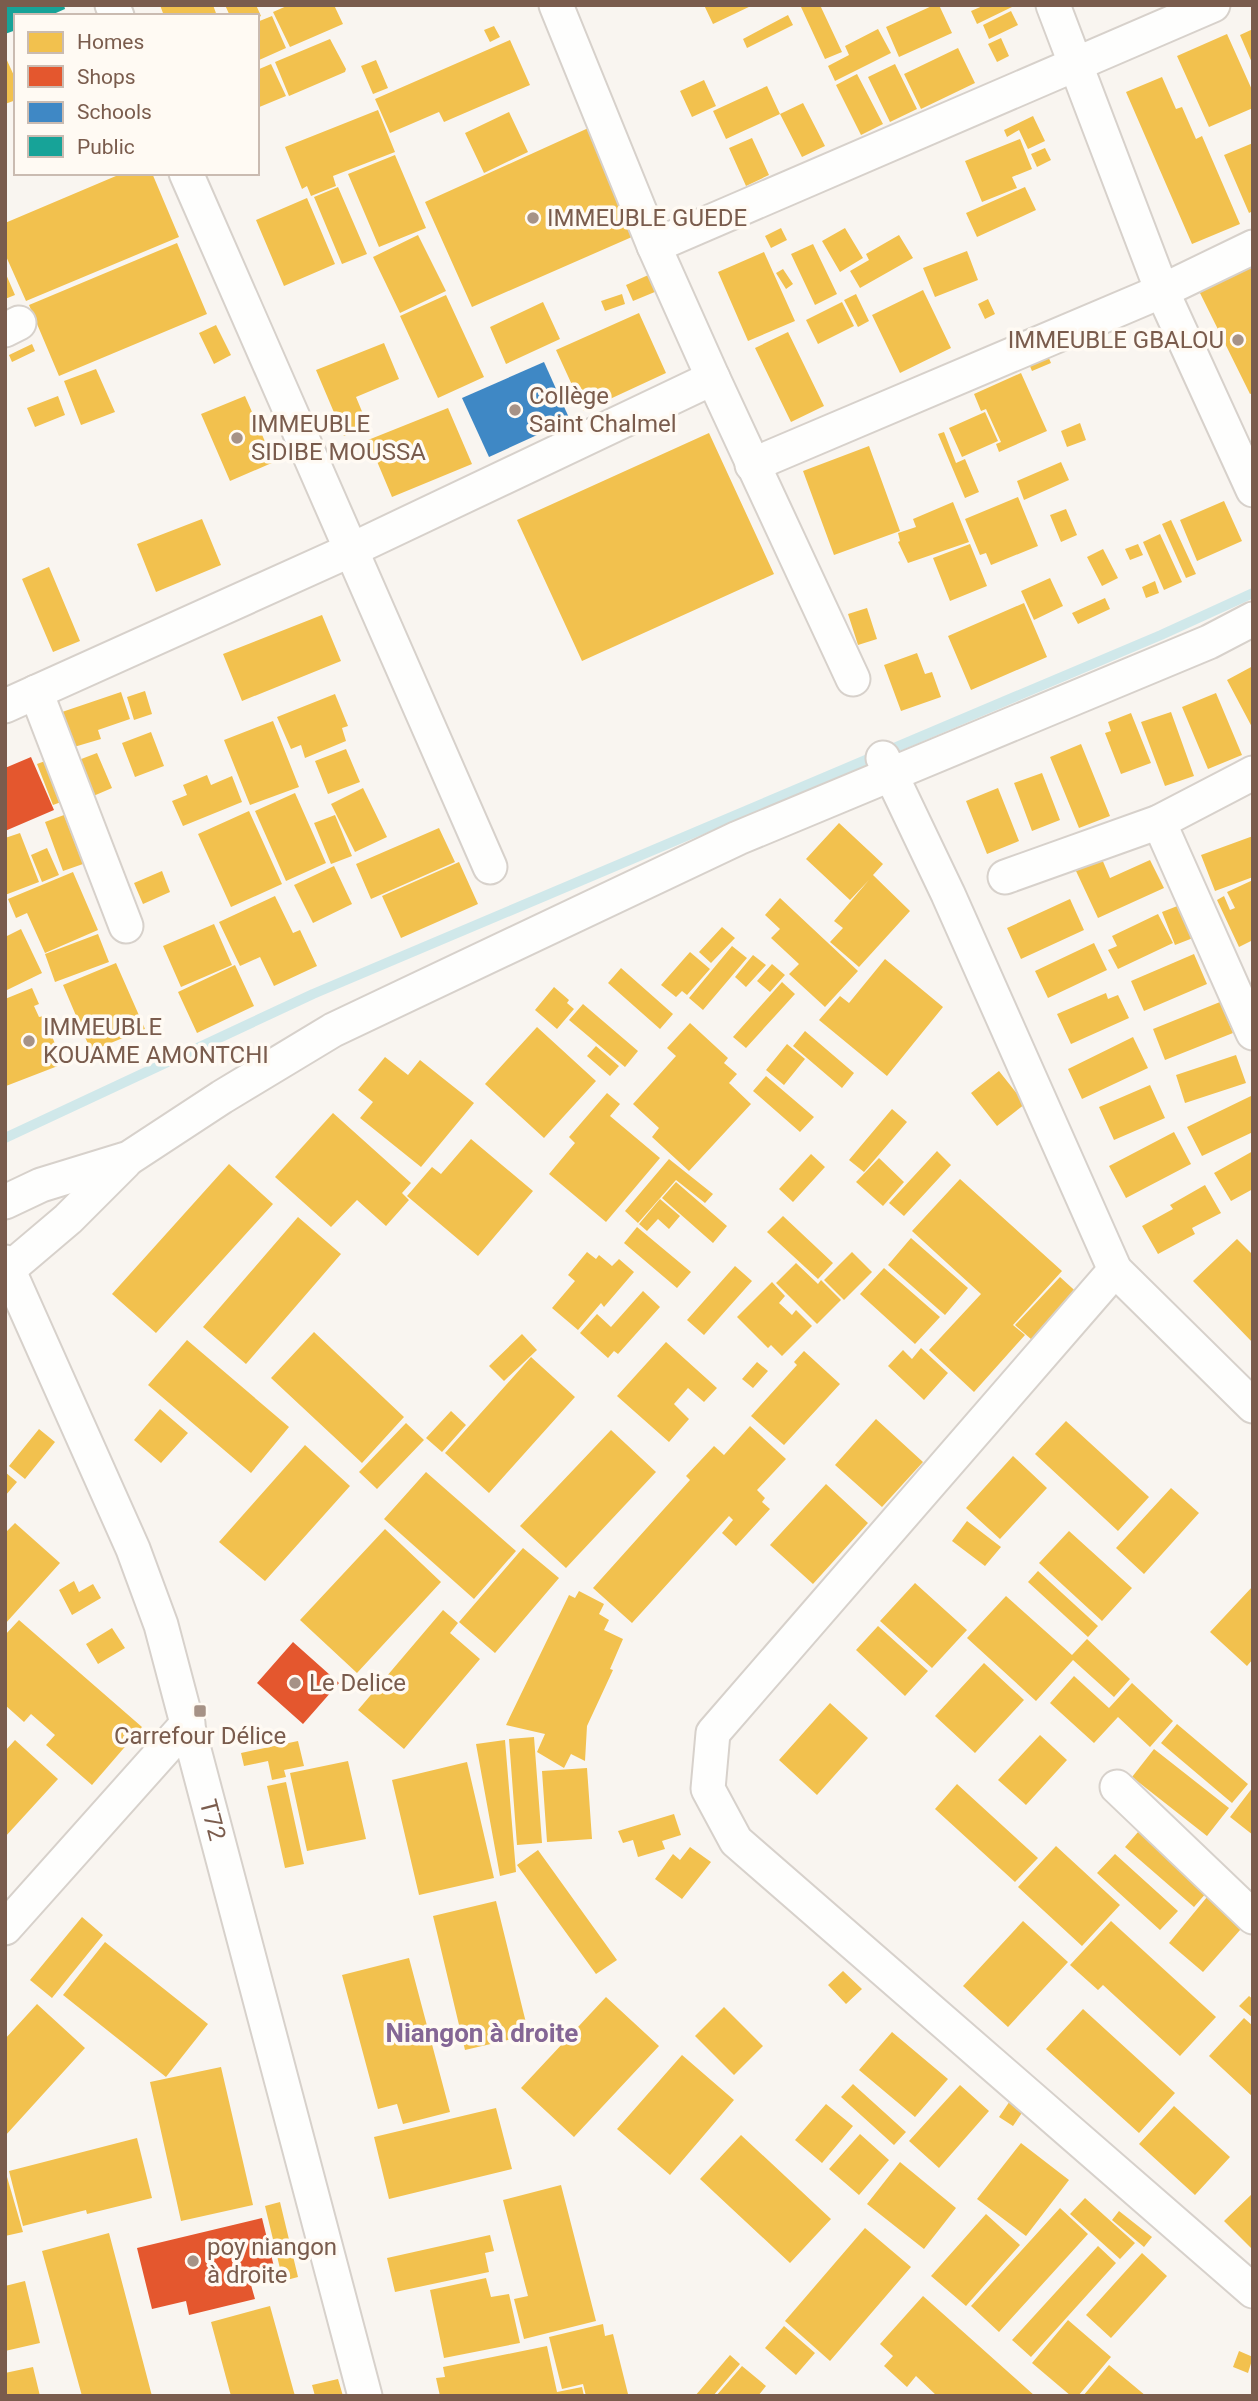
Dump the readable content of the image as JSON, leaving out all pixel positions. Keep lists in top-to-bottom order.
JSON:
{
  "streets": {
    "street": ["T72"]
  },
  "districts": ["Niangon à droite"],
  "places": {
    "other": [
      "IMMEUBLE GUEDE",
      "IMMEUBLE GBALOU",
      "Collège Saint Chalmel",
      "IMMEUBLE SIDIBE MOUSSA",
      "IMMEUBLE KOUAME AMONTCHI",
      "Le Delice",
      "poy niangon à droite"
    ],
    "transit": ["Carrefour Délice"]
  },
  "legend": [
    "Homes",
    "Shops",
    "Schools",
    "Public"
  ]
}
